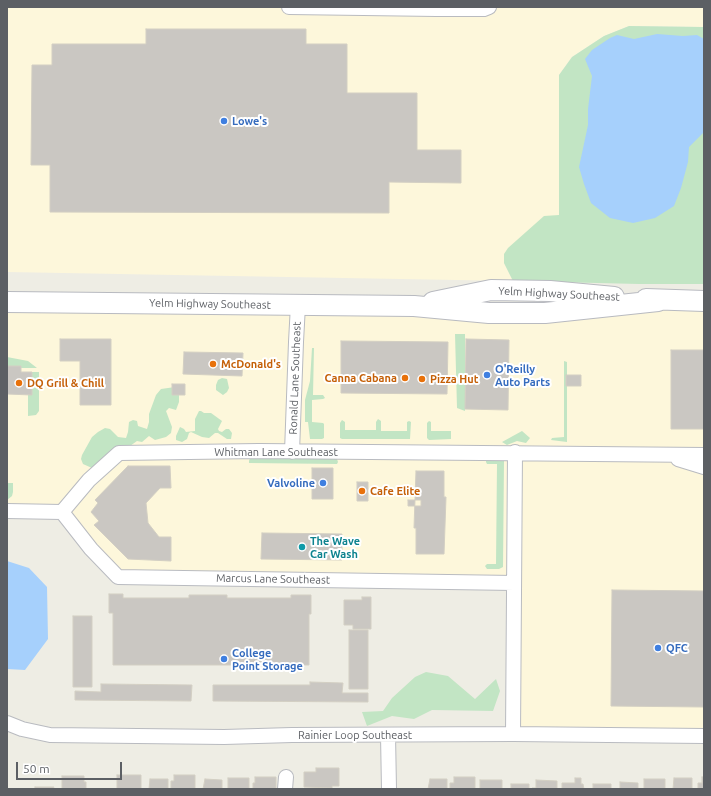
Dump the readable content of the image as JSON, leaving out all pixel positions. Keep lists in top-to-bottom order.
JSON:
{
  "streets": {
    "main road": ["Yelm Highway Southeast"],
    "street": [
      "Ronald Lane Southeast",
      "Whitman Lane Southeast",
      "Marcus Lane Southeast",
      "Rainier Loop Southeast"
    ]
  },
  "crossings": [
    ["Yelm Highway Southeast", "Ronald Lane Southeast"],
    ["Ronald Lane Southeast", "Whitman Lane Southeast"],
    ["Whitman Lane Southeast", "Marcus Lane Southeast"]
  ],
  "places": [
    "Lowe's",
    "McDonald's",
    "O'Reilly Auto Parts",
    "Canna Cabana",
    "Pizza Hut",
    "DQ Grill & Chill",
    "Valvoline",
    "Cafe Elite",
    "The Wave Car Wash",
    "QFC",
    "College Point Storage"
  ],
  "scale_bar": "50 m"
}
